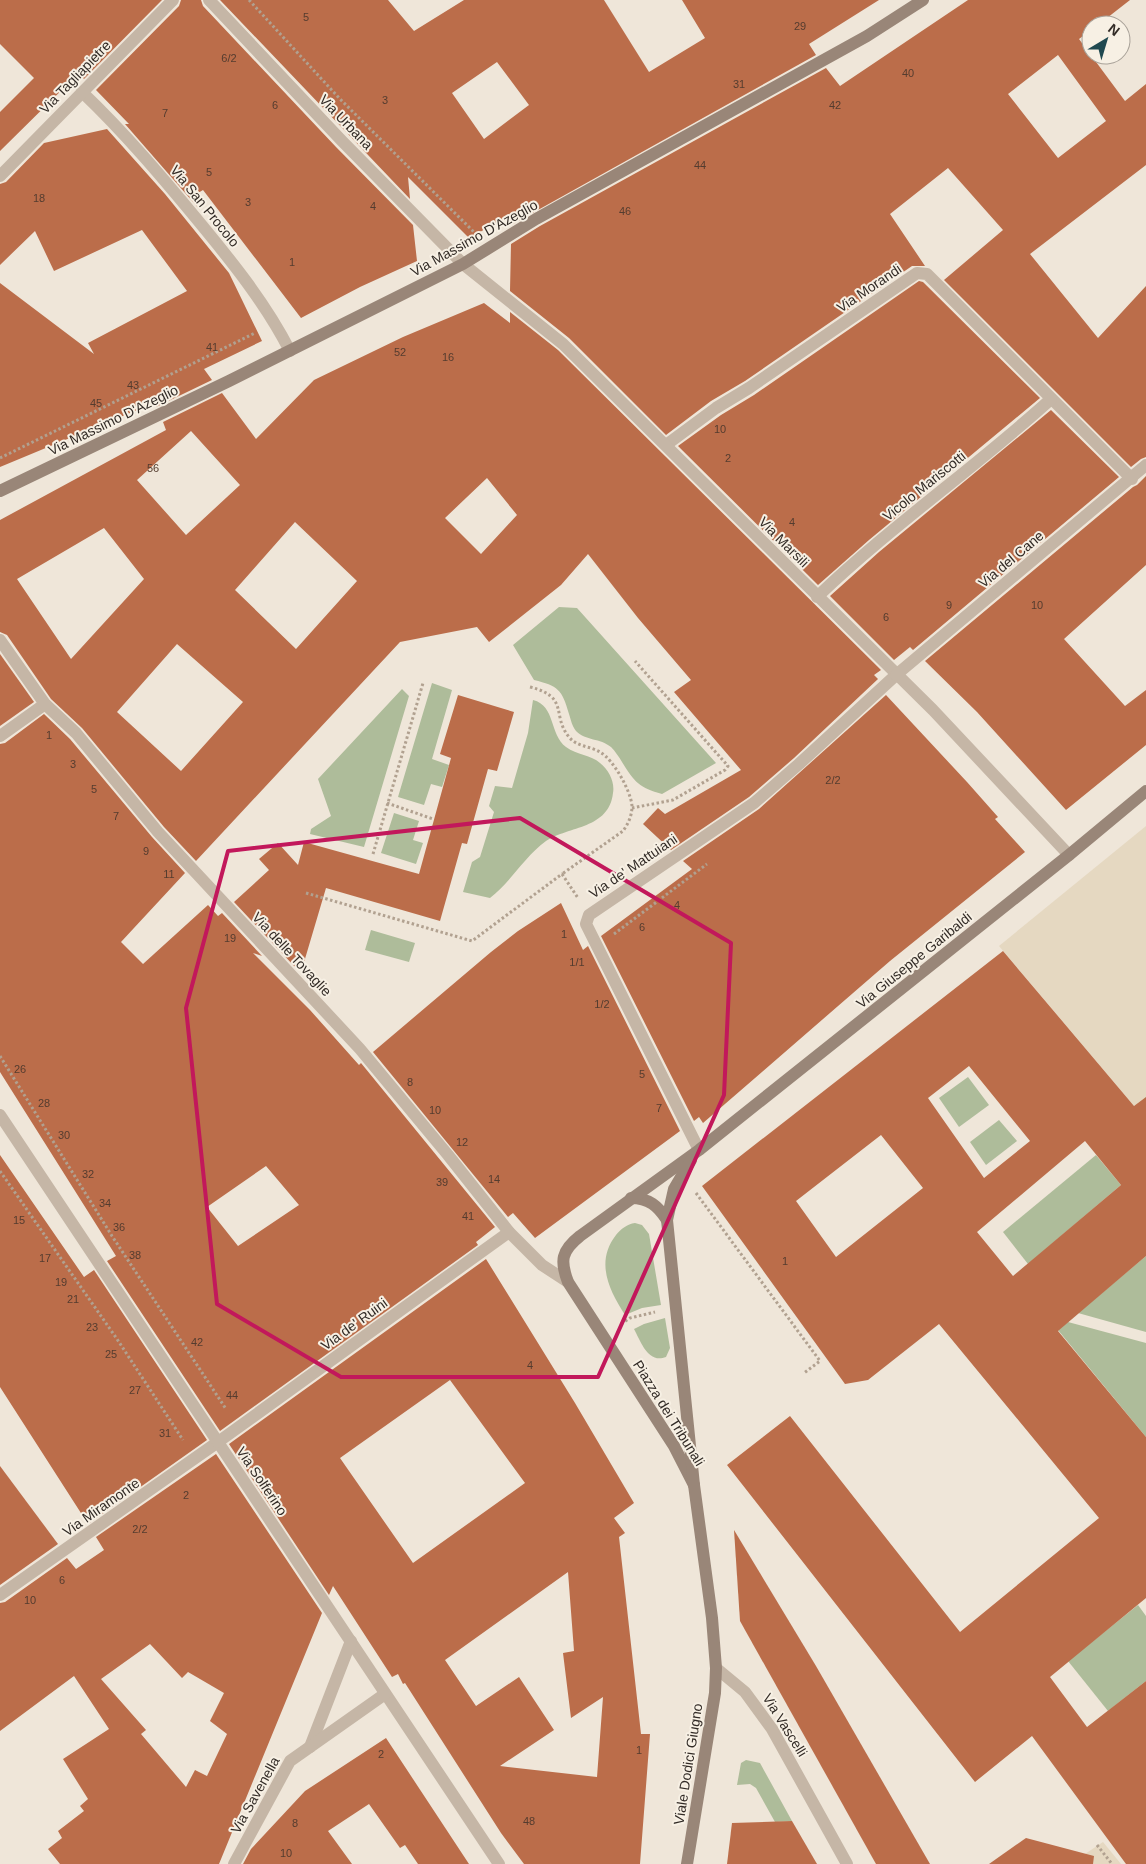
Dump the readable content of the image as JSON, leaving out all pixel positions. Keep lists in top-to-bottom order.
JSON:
{
  "streets": {
    "street": [
      "Via Tagliapietre",
      "Via Urbana",
      "Via San Procolo",
      "Via Massimo D'Azeglio",
      "Via Morandi",
      "Vicolo Mariscotti",
      "Via Marsili",
      "Via del Cane",
      "Via de' Mattuiani",
      "Via delle Tovaglie",
      "Via Giuseppe Garibaldi",
      "Via de' Ruini",
      "Piazza dei Tribunali",
      "Via Solferino",
      "Via Miramonte",
      "Via Vascelli",
      "Viale Dodici Giugno",
      "Via Savenella"
    ]
  },
  "crossings": [
    ["Via Tagliapietre", "Via San Procolo"],
    ["Via Urbana", "Via Massimo D'Azeglio"],
    ["Via Urbana", "Via Marsili"],
    ["Via San Procolo", "Via Massimo D'Azeglio"],
    ["Via Massimo D'Azeglio", "Via Marsili"],
    ["Via Morandi", "Vicolo Mariscotti"],
    ["Via Morandi", "Via Marsili"],
    ["Via Morandi", "Via del Cane"],
    ["Vicolo Mariscotti", "Via Marsili"],
    ["Via Marsili", "Via del Cane"],
    ["Via Marsili", "Via de' Mattuiani"],
    ["Via Marsili", "Via Giuseppe Garibaldi"],
    ["Via del Cane", "Via de' Mattuiani"],
    ["Via de' Mattuiani", "Via Giuseppe Garibaldi"],
    ["Via de' Mattuiani", "Piazza dei Tribunali"],
    ["Via delle Tovaglie", "Via de' Ruini"],
    ["Via delle Tovaglie", "Piazza dei Tribunali"],
    ["Via Giuseppe Garibaldi", "Piazza dei Tribunali"],
    ["Via de' Ruini", "Via Solferino"],
    ["Via de' Ruini", "Via Miramonte"],
    ["Via Solferino", "Via Miramonte"],
    ["Via Solferino", "Via Savenella"],
    ["Via Vascelli", "Viale Dodici Giugno"]
  ],
  "house_numbers": [
    "5",
    "29",
    "6/2",
    "40",
    "31",
    "3",
    "6",
    "42",
    "7",
    "44",
    "5",
    "18",
    "3",
    "4",
    "46",
    "1",
    "41",
    "52",
    "16",
    "43",
    "45",
    "10",
    "2",
    "56",
    "4",
    "9",
    "10",
    "6",
    "1",
    "3",
    "2/2",
    "5",
    "7",
    "9",
    "11",
    "4",
    "6",
    "1",
    "19",
    "1/1",
    "1/2",
    "26",
    "5",
    "8",
    "28",
    "7",
    "10",
    "30",
    "12",
    "32",
    "14",
    "39",
    "34",
    "41",
    "15",
    "36",
    "38",
    "17",
    "1",
    "19",
    "21",
    "23",
    "42",
    "25",
    "4",
    "27",
    "44",
    "31",
    "2",
    "2/2",
    "6",
    "10",
    "1",
    "2",
    "48",
    "8",
    "10"
  ],
  "north": "top right"
}
